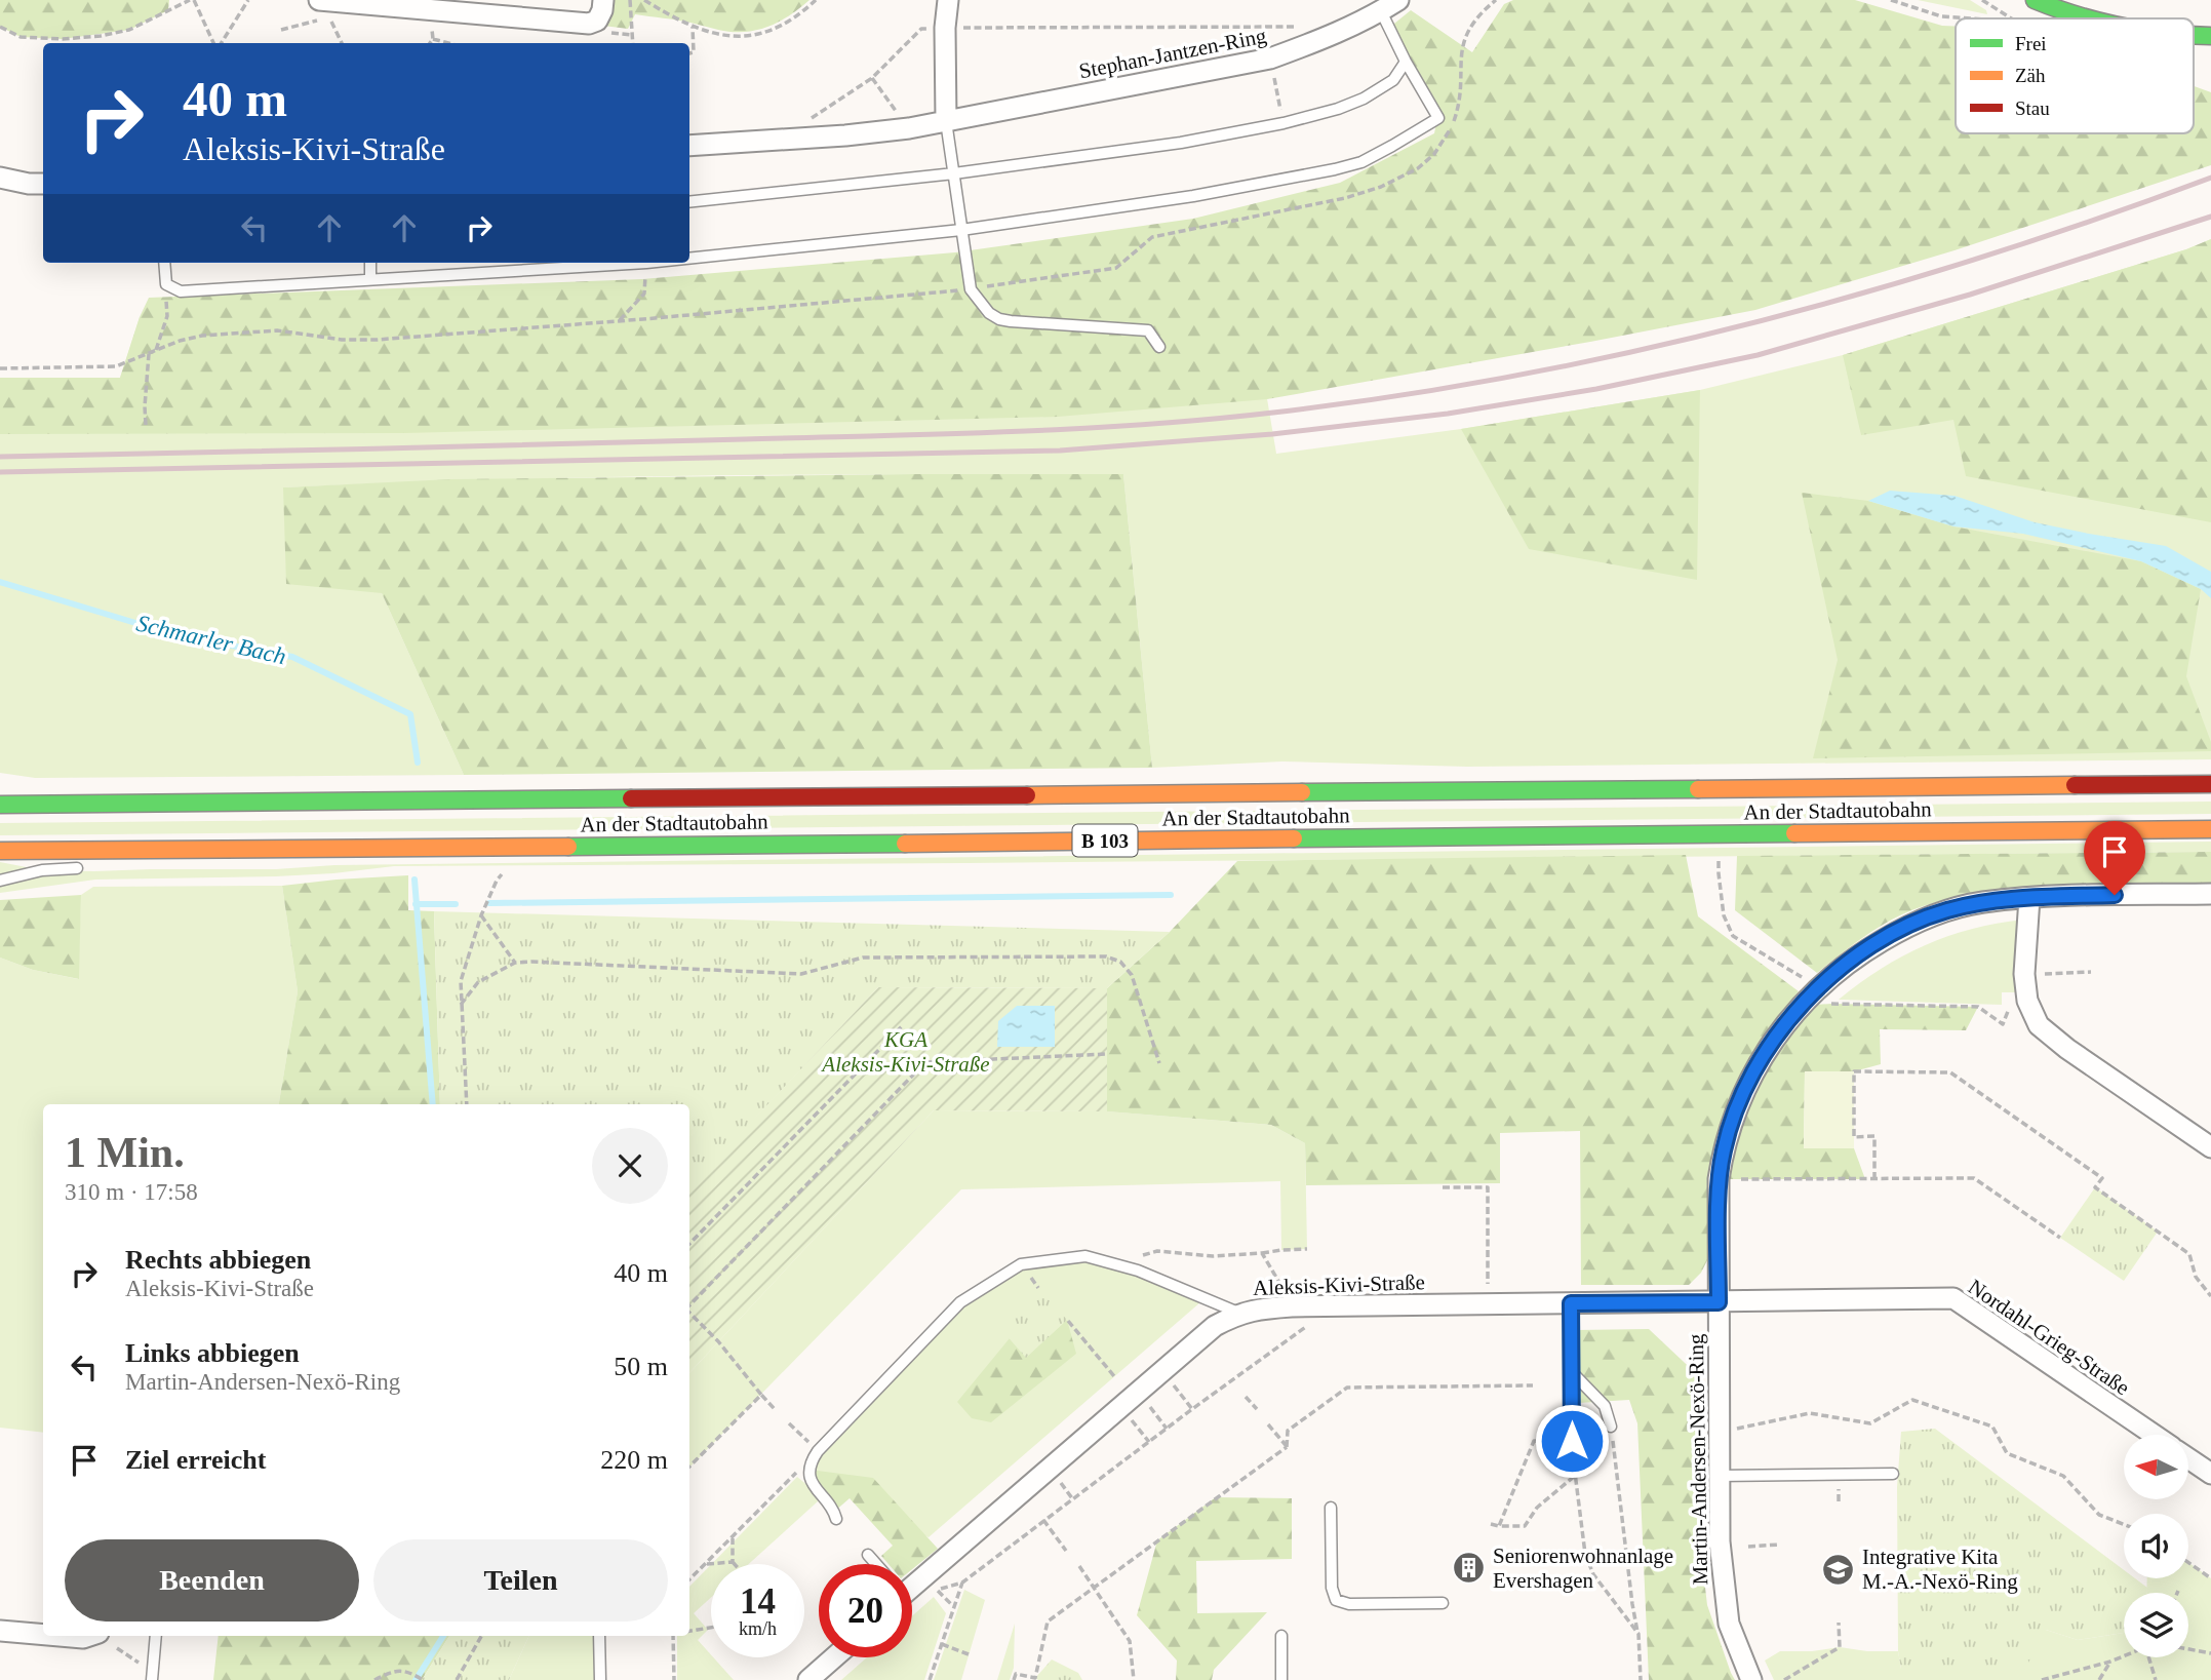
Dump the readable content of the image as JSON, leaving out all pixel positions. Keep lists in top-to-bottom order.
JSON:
{
  "streets": {
    "main road": ["An der Stadtautobahn", "B 103"],
    "street": [
      "Stephan-Jantzen-Ring",
      "Aleksis-Kivi-Straße",
      "Nordahl-Grieg-Straße",
      "Martin-Andersen-Nexö-Ring"
    ]
  },
  "crossings": [
    ["Aleksis-Kivi-Straße", "Nordahl-Grieg-Straße"],
    ["Aleksis-Kivi-Straße", "Martin-Andersen-Nexö-Ring"],
    ["Nordahl-Grieg-Straße", "Martin-Andersen-Nexö-Ring"]
  ],
  "water": ["Schmarler Bach"],
  "parks": ["KGA Aleksis-Kivi-Straße"],
  "places": {
    "building": ["Seniorenwohnanlage Evershagen"],
    "school or university": ["Integrative Kita M.-A.-Nexö-Ring"]
  },
  "legend": ["Frei", "Zäh", "Stau"],
  "north": "left",
  "page": {
    "turn": ["40 m", "Aleksis-Kivi-Straße"],
    "heading": ["1 Min.", "310 m · 17:58"],
    "list": [
      {
        "name": "Rechts abbiegen",
        "note": "Aleksis-Kivi-Straße",
        "value": "40 m"
      },
      {
        "name": "Links abbiegen",
        "note": "Martin-Andersen-Nexö-Ring",
        "value": "50 m"
      },
      {
        "name": "Ziel erreicht",
        "value": "220 m"
      }
    ],
    "buttons": ["Beenden", "Teilen"],
    "speed": "14 km/h",
    "limit": "20"
  }
}
